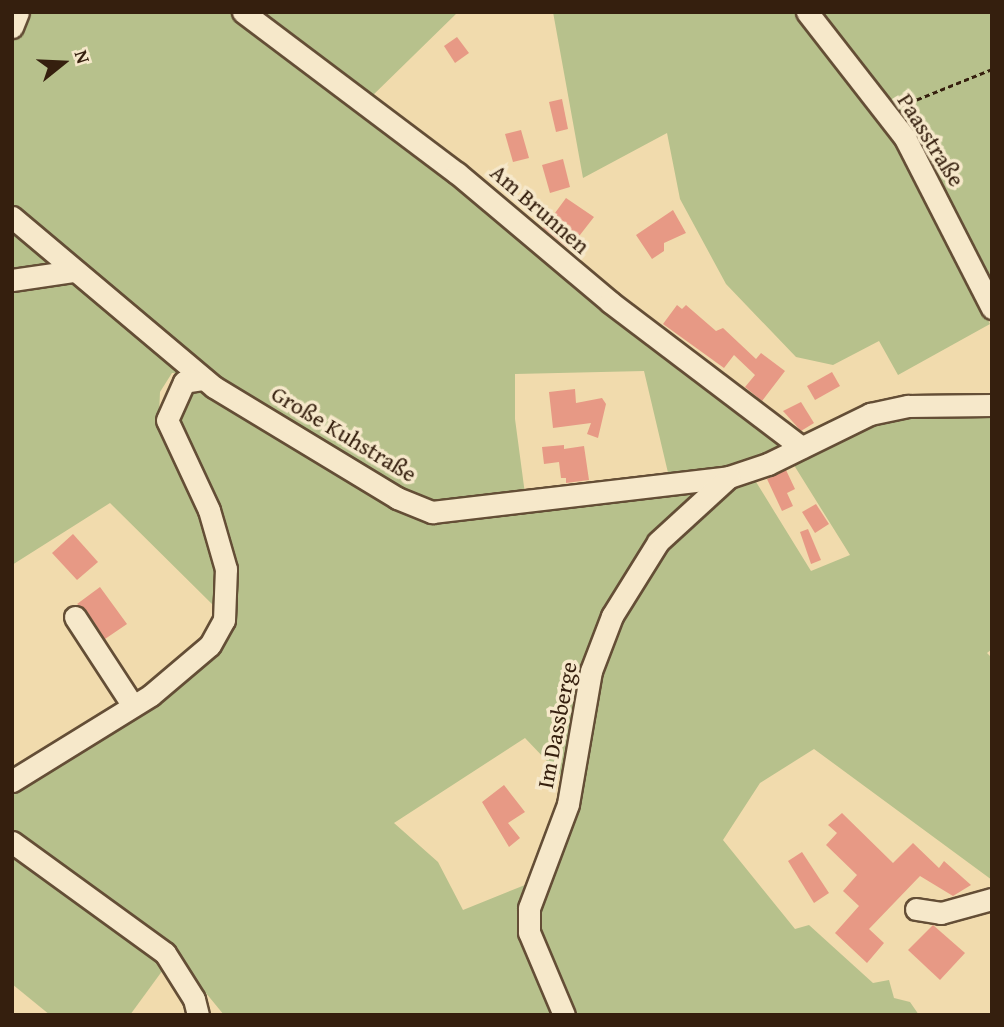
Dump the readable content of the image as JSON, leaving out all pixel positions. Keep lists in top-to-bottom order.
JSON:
{
  "streets": {
    "street": [
      "Paasstraße",
      "Am Brunnen",
      "Große Kuhstraße",
      "Im Dassberge"
    ]
  },
  "crossings": [
    ["Am Brunnen", "Große Kuhstraße"],
    ["Große Kuhstraße", "Im Dassberge"]
  ],
  "north": "right"
}
